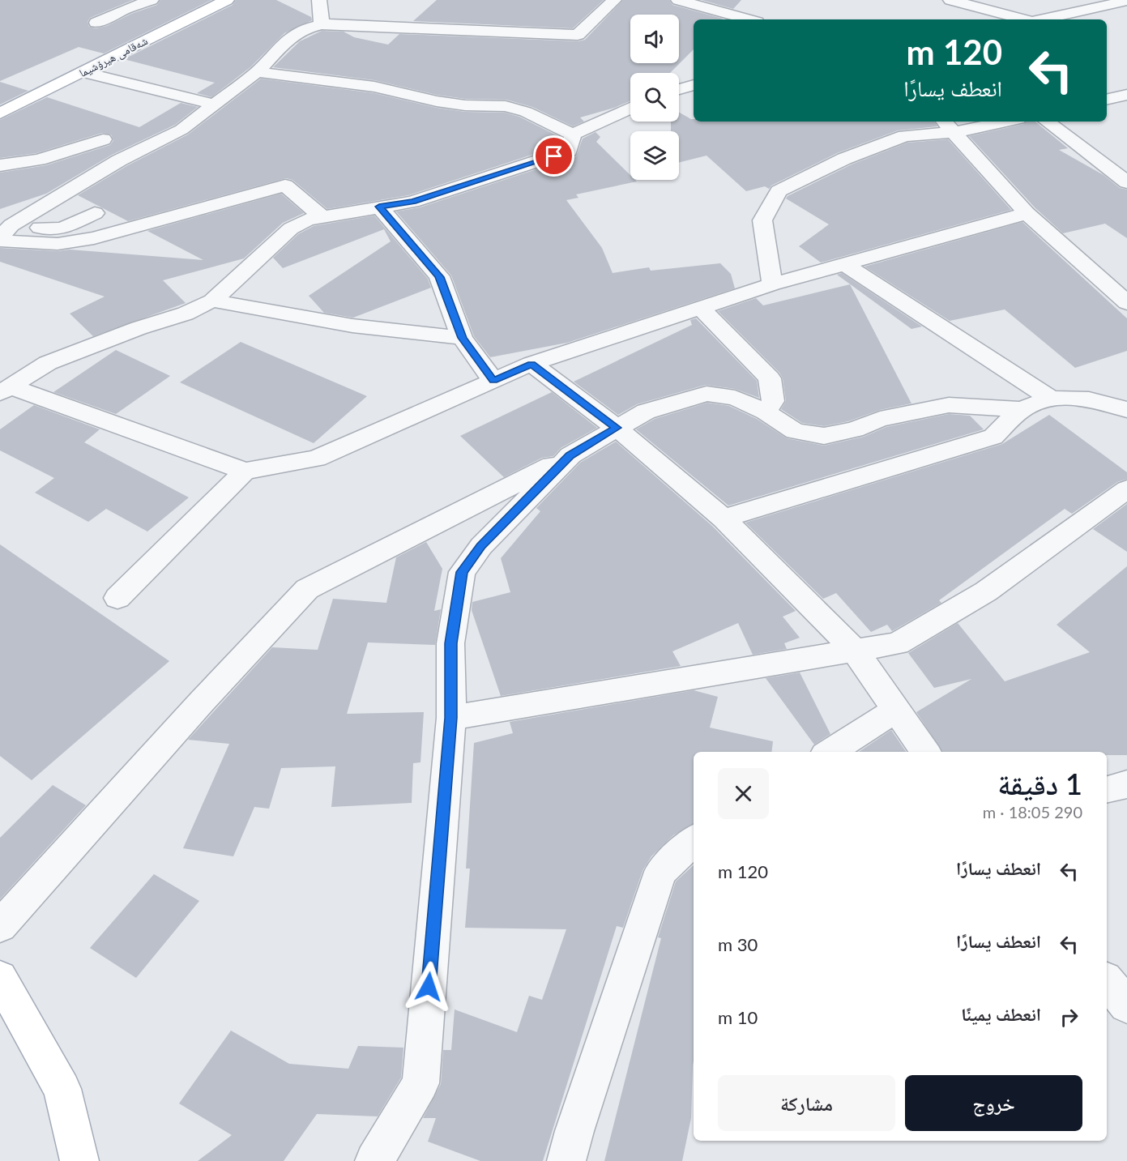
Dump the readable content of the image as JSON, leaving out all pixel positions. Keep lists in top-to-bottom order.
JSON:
{
  "streets": {
    "main road": ["شەقامی هیرۆشیما"]
  },
  "page": {
    "turn": ["120 m", "انعطف يسارًا"],
    "heading": ["1 دقيقة", "290 m · 18:05"],
    "list": [
      {
        "name": "انعطف يسارًا",
        "value": "120 m"
      },
      {
        "name": "انعطف يسارًا",
        "value": "30 m"
      },
      {
        "name": "انعطف يمينًا",
        "value": "10 m"
      }
    ],
    "buttons": ["خروج", "مشاركة"]
  }
}
